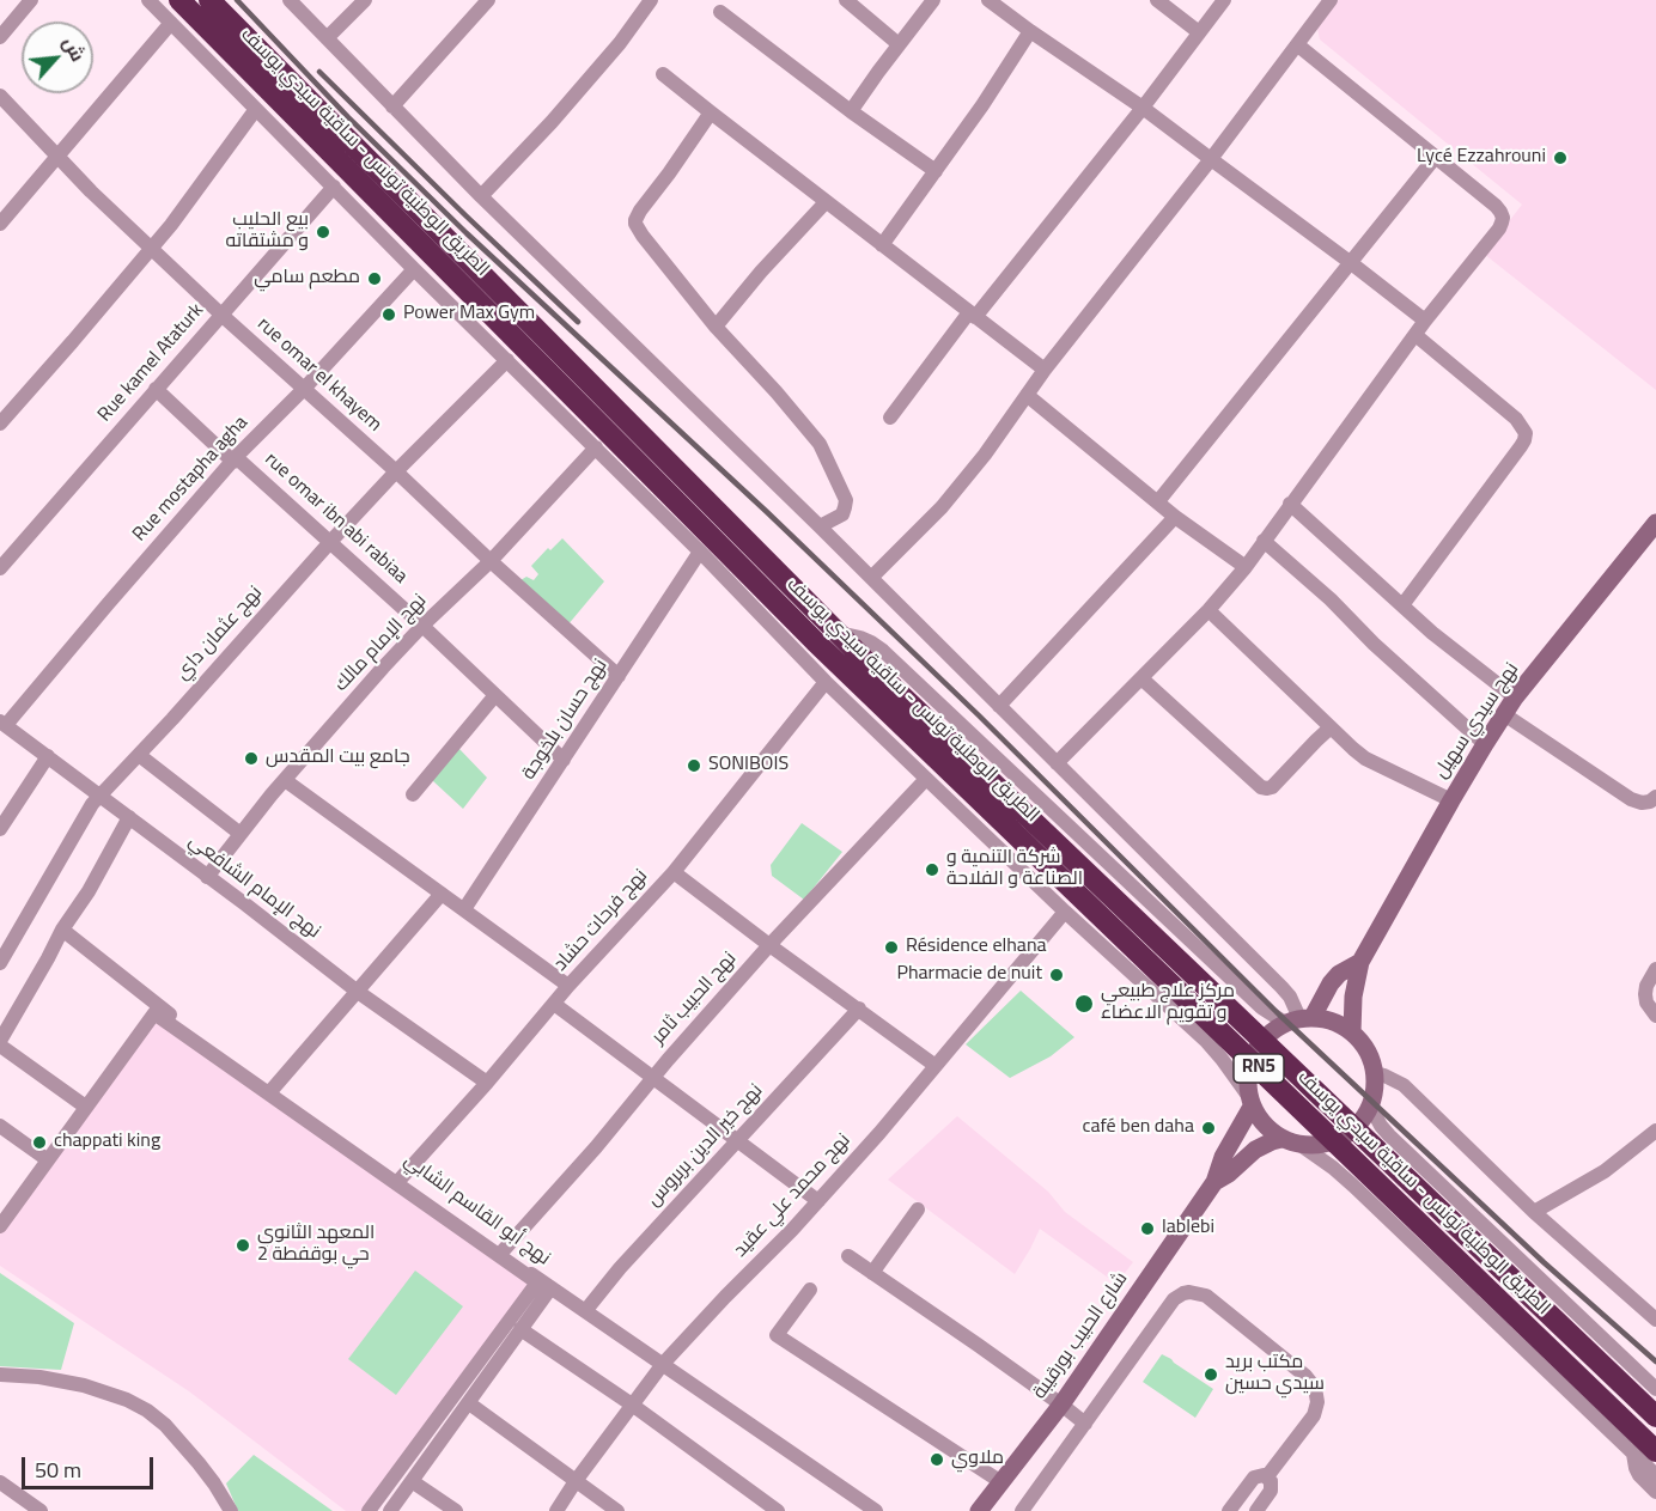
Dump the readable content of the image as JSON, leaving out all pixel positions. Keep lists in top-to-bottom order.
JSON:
{
  "streets": {
    "highway": ["الطريق الوطنية تونس - ساقية سيدي يوسف", "RN5"],
    "main road": ["نهج سيدي سهيل", "شارع الحبيب بورقيبة"],
    "street": [
      "Rue kamel Ataturk",
      "rue omar el khayem",
      "Rue mostapha agha",
      "rue omar ibn abi rabiaa",
      "نهج عثمان داي",
      "نهج الإمام مالك",
      "نهج حسان بلخوجة",
      "نهج الإمام الشافعي",
      "نهج فرحات حشاد",
      "نهج الحبيب ثامر",
      "نهج خير الدين بربروس",
      "نهج محمد علي عقيد",
      "نهج أبو القاسم الشابي"
    ]
  },
  "crossings": [
    ["Rue kamel Ataturk", "rue omar el khayem"],
    ["Rue kamel Ataturk", "rue omar ibn abi rabiaa"],
    ["rue omar el khayem", "Rue mostapha agha"],
    ["rue omar el khayem", "نهج عثمان داي"],
    ["rue omar el khayem", "نهج الإمام مالك"],
    ["rue omar el khayem", "نهج حسان بلخوجة"],
    ["Rue mostapha agha", "rue omar ibn abi rabiaa"],
    ["Rue mostapha agha", "نهج الإمام الشافعي"],
    ["rue omar ibn abi rabiaa", "نهج عثمان داي"],
    ["rue omar ibn abi rabiaa", "نهج الإمام مالك"],
    ["rue omar ibn abi rabiaa", "نهج حسان بلخوجة"],
    ["نهج عثمان داي", "نهج الإمام الشافعي"],
    ["نهج الإمام مالك", "نهج الإمام الشافعي"],
    ["نهج سيدي سهيل", "شارع الحبيب بورقيبة"],
    ["نهج الإمام الشافعي", "نهج فرحات حشاد"],
    ["نهج فرحات حشاد", "نهج أبو القاسم الشابي"],
    ["نهج الحبيب ثامر", "نهج أبو القاسم الشابي"],
    ["نهج خير الدين بربروس", "نهج أبو القاسم الشابي"],
    ["نهج محمد علي عقيد", "نهج أبو القاسم الشابي"]
  ],
  "places": [
    "Lycé Ezzahrouni",
    "بيع الحليب و مشتقاته",
    "مطعم سامي",
    "Power Max Gym",
    "جامع بيت المقدس",
    "SONIBOIS",
    "شركة التنمية و الصناعة و الفلاحة",
    "Résidence elhana",
    "Pharmacie de nuit",
    "مركز علاج طبيعي و تقويم الاعضاء",
    "café ben daha",
    "chappati king",
    "lablebi",
    "المعهد الثانوي حي بوقفطة 2",
    "مكتب بريد سيدي حسين",
    "ملاوي"
  ],
  "scale_bar": "50 m",
  "north": "top right"
}
